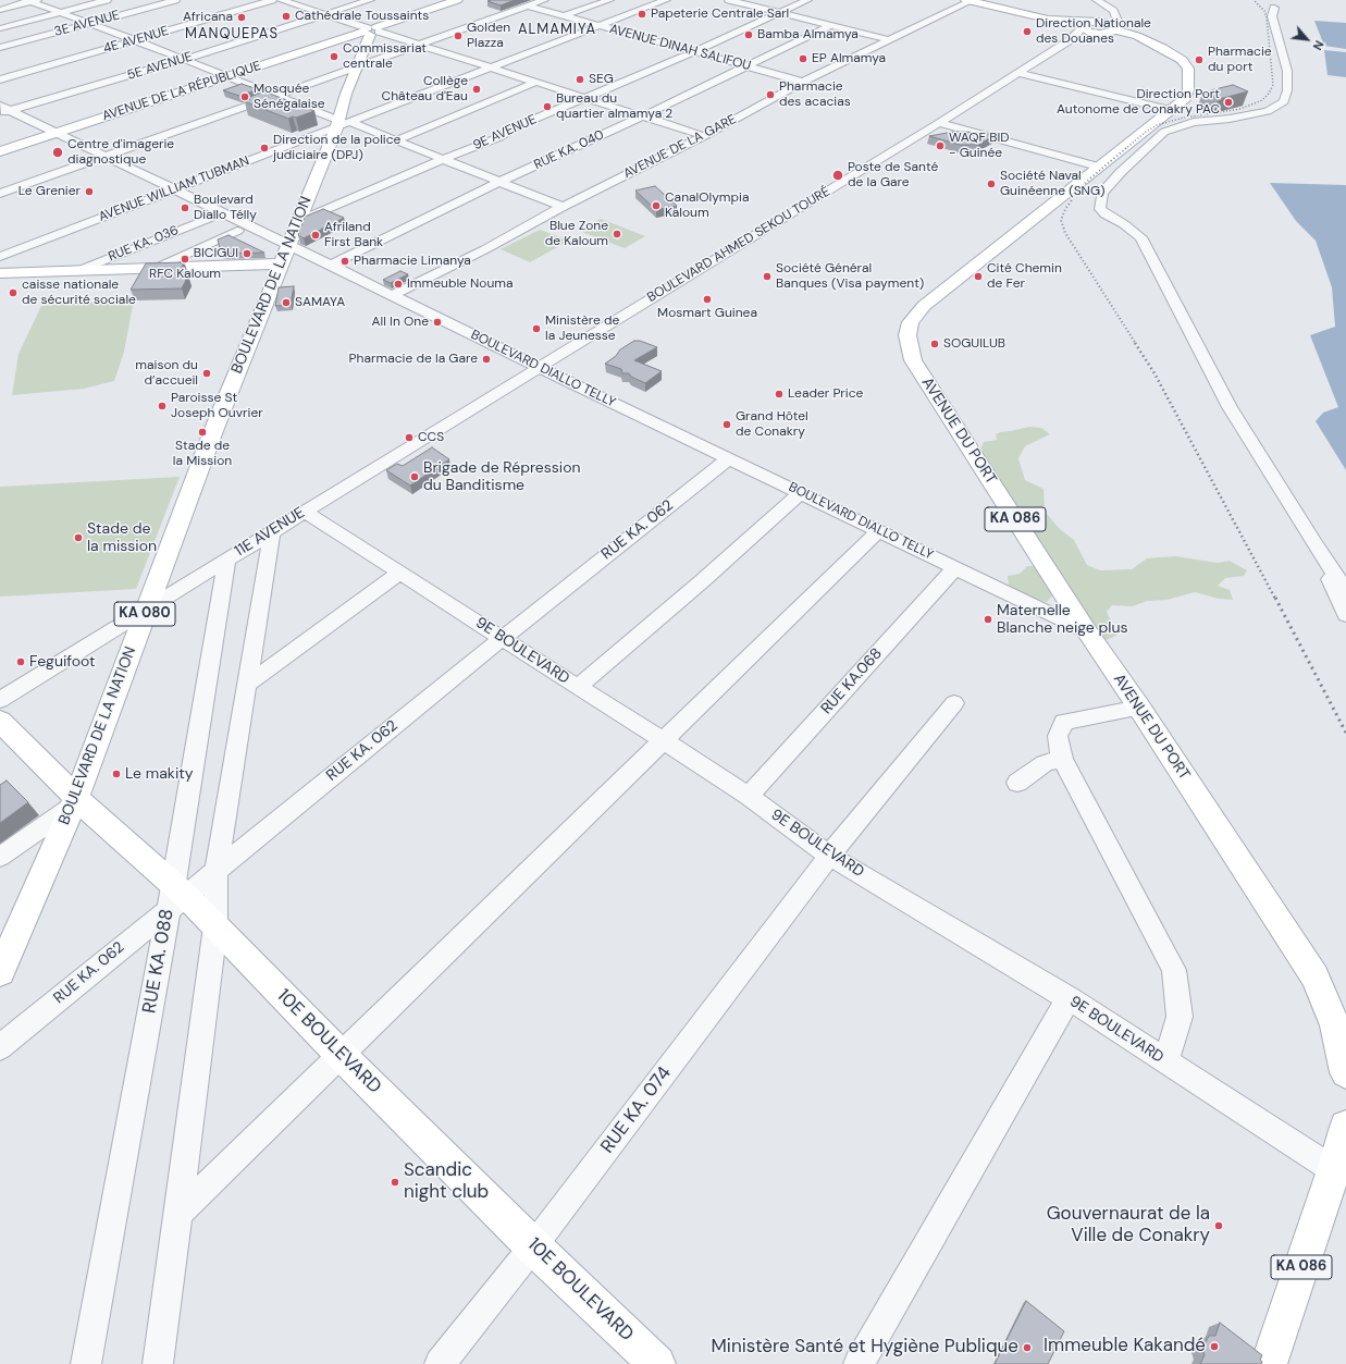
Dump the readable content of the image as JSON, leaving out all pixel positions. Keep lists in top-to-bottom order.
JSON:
{
  "streets": {
    "main road": [
      "AVENUE DE LA RÉPUBLIQUE",
      "BOULEVARD DE LA NATION",
      "AVENUE DU PORT",
      "KA 086",
      "KA 080",
      "10E BOULEVARD"
    ],
    "street": [
      "3E AVENUE",
      "4E AVENUE",
      "AVENUE DINAH SALIFOU",
      "5E AVENUE",
      "9E AVENUE",
      "AVENUE DE LA GARE",
      "RUE KA. 040",
      "AVENUE WILLIAM TUBMAN",
      "RUE KA. 036",
      "BOULEVARD AHMED SEKOU TOURÉ",
      "BOULEVARD DIALLO TELLY",
      "RUE KA. 062",
      "11E AVENUE",
      "9E BOULEVARD",
      "RUE KA.068",
      "RUE KA. 088",
      "RUE KA. 074"
    ]
  },
  "crossings": [
    ["AVENUE DINAH SALIFOU", "9E AVENUE"],
    ["AVENUE DINAH SALIFOU", "AVENUE DE LA GARE"],
    ["AVENUE DINAH SALIFOU", "RUE KA. 040"],
    ["AVENUE DINAH SALIFOU", "AVENUE WILLIAM TUBMAN"],
    ["5E AVENUE", "BOULEVARD DIALLO TELLY"],
    ["AVENUE DE LA RÉPUBLIQUE", "BOULEVARD DE LA NATION"],
    ["AVENUE DE LA RÉPUBLIQUE", "BOULEVARD DIALLO TELLY"],
    ["9E AVENUE", "BOULEVARD DE LA NATION"],
    ["AVENUE DE LA GARE", "BOULEVARD DIALLO TELLY"],
    ["RUE KA. 040", "BOULEVARD DIALLO TELLY"],
    ["AVENUE WILLIAM TUBMAN", "BOULEVARD DE LA NATION"],
    ["AVENUE WILLIAM TUBMAN", "BOULEVARD DIALLO TELLY"],
    ["RUE KA. 036", "BOULEVARD DIALLO TELLY"],
    ["BOULEVARD AHMED SEKOU TOURÉ", "BOULEVARD DIALLO TELLY"],
    ["BOULEVARD AHMED SEKOU TOURÉ", "AVENUE DU PORT"],
    ["BOULEVARD AHMED SEKOU TOURÉ", "11E AVENUE"],
    ["BOULEVARD DE LA NATION", "BOULEVARD DIALLO TELLY"],
    ["BOULEVARD DE LA NATION", "11E AVENUE"],
    ["BOULEVARD DE LA NATION", "10E BOULEVARD"],
    ["BOULEVARD DIALLO TELLY", "AVENUE DU PORT"],
    ["BOULEVARD DIALLO TELLY", "RUE KA. 062"],
    ["BOULEVARD DIALLO TELLY", "11E AVENUE"],
    ["BOULEVARD DIALLO TELLY", "RUE KA.068"],
    ["KA 086", "9E BOULEVARD"],
    ["RUE KA. 062", "9E BOULEVARD"],
    ["RUE KA. 062", "RUE KA. 088"],
    ["RUE KA. 062", "10E BOULEVARD"],
    ["11E AVENUE", "9E BOULEVARD"],
    ["11E AVENUE", "RUE KA. 088"],
    ["9E BOULEVARD", "RUE KA.068"],
    ["9E BOULEVARD", "RUE KA. 074"],
    ["RUE KA. 088", "10E BOULEVARD"],
    ["10E BOULEVARD", "RUE KA. 074"]
  ],
  "districts": ["ALMAMIYA", "MANQUEPAS"],
  "places": [
    "Papeterie Centrale Sarl",
    "Cathédrale Toussaints",
    "Africana",
    "Direction Nationale des Douanes",
    "Bamba Almamya",
    "Golden Plazza",
    "Commissariat centrale",
    "EP Almamya",
    "Pharmacie du port",
    "SEG",
    "Collège Château d'Eau",
    "Pharmacie des acacias",
    "Mosquée Sénégalaise",
    "Direction Port Autonome de Conakry PAC",
    "Bureau du quartier almamya 2",
    "WAQF BID - Guinée",
    "Direction de la police judiciaire (DPJ)",
    "Centre d'imagerie diagnostique",
    "Poste de Santé de la Gare",
    "Société Naval Guinéenne (SNG)",
    "Le Grenier",
    "CanalOlympia Kaloum",
    "Boulevard Diallo Télly",
    "Blue Zone de Kaloum",
    "Afriland First Bank",
    "BICIGUI",
    "RFC Kaloum",
    "Pharmacie Limanya",
    "Société Général Banques (Visa payment)",
    "Cité Chemin de Fer",
    "Immeuble Nouma",
    "caisse nationale de sécurité sociale",
    "Mosmart Guinea",
    "SAMAYA",
    "All In One",
    "Ministère de la Jeunesse",
    "SOGUILUB",
    "Pharmacie de la Gare",
    "maison du d’accueil",
    "Leader Price",
    "Paroisse St Joseph Ouvrier",
    "Grand Hôtel de Conakry",
    "Stade de la Mission",
    "CCS",
    "Brigade de Répression du Banditisme",
    "Stade de la mission",
    "Maternelle Blanche neige plus",
    "Feguifoot",
    "Le makity",
    "Scandic night club",
    "Gouvernaurat de la Ville de Conakry",
    "Immeuble Kakandé",
    "Ministère Santé et Hygiène Publique"
  ],
  "north": "bottom right"
}
